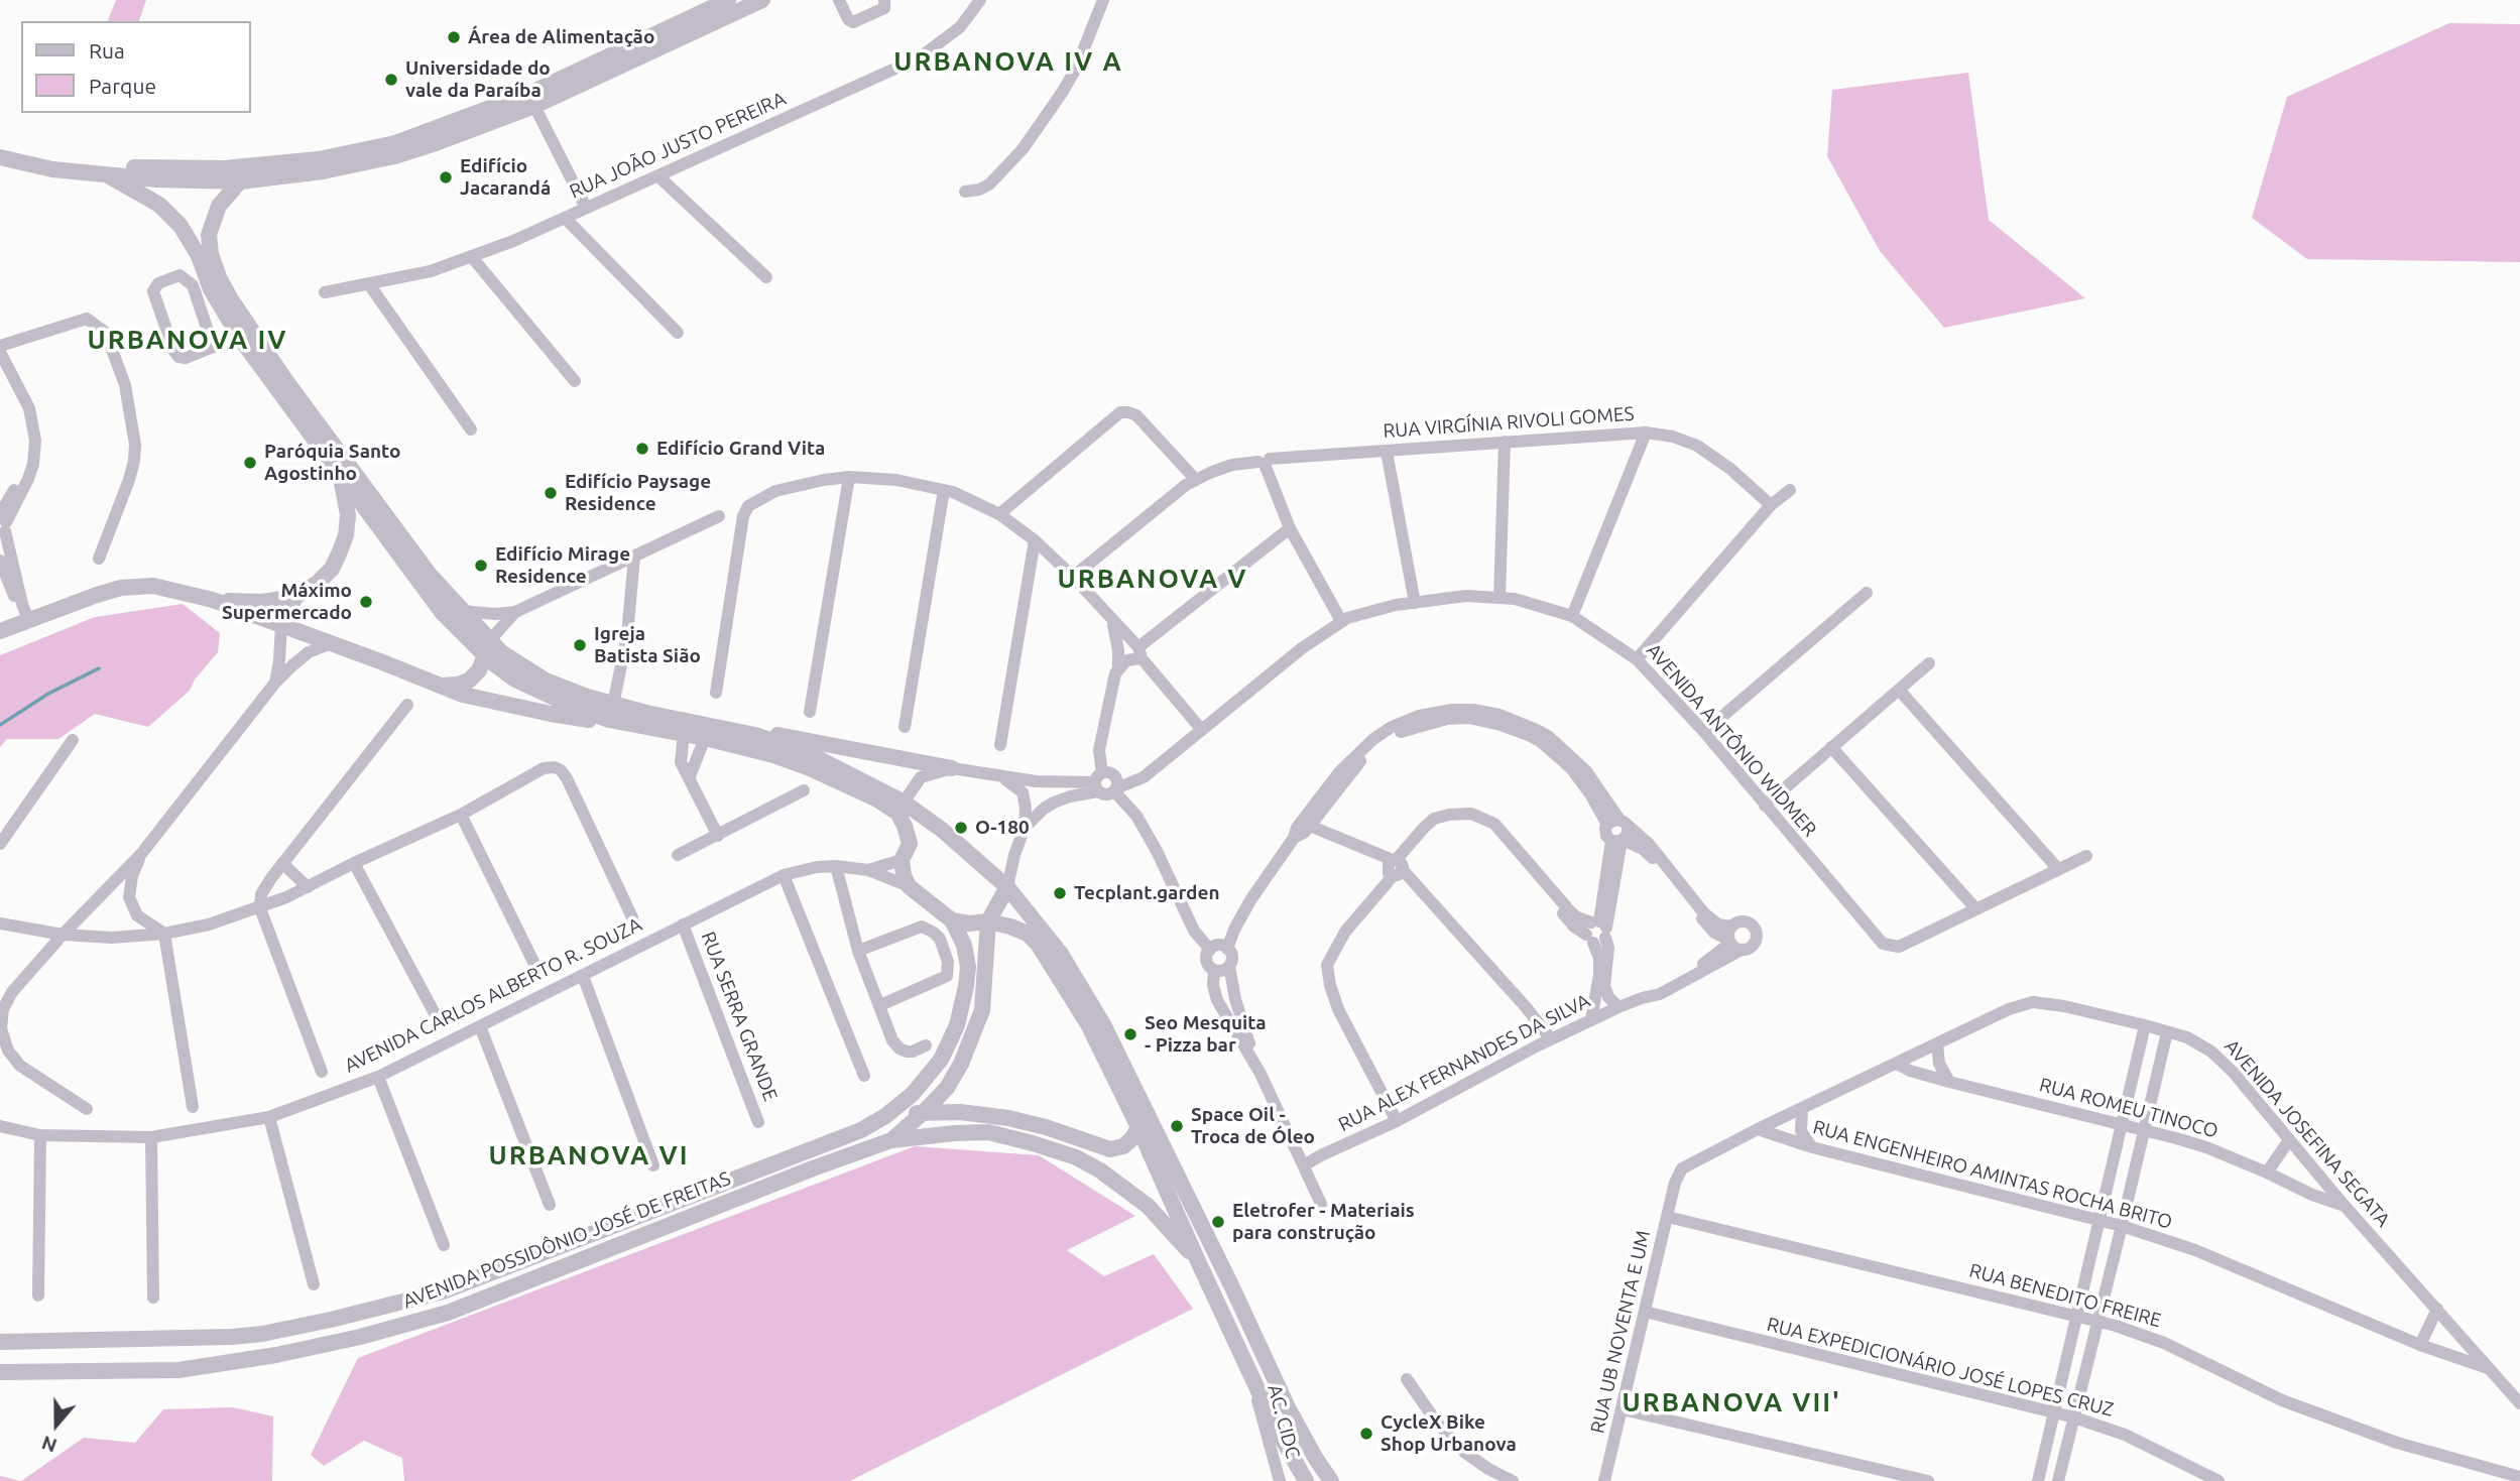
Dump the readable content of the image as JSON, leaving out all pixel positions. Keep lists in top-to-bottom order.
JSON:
{
  "streets": {
    "street": [
      "RUA JOÃO JUSTO PEREIRA",
      "RUA VIRGÍNIA RIVOLI GOMES",
      "AVENIDA ANTÔNIO WIDMER",
      "AVENIDA CARLOS ALBERTO R. SOUZA",
      "RUA SERRA GRANDE",
      "RUA ALEX FERNANDES DA SILVA",
      "RUA ROMEU TINOCO",
      "AVENIDA JOSEFINA SEGATA",
      "RUA ENGENHEIRO AMINTAS ROCHA BRITO",
      "AVENIDA POSSIDÔNIO JOSÉ DE FREITAS",
      "RUA BENEDITO FREIRE",
      "RUA UB NOVENTA E UM",
      "RUA EXPEDICIONÁRIO JOSÉ LOPES CRUZ",
      "AC. CIDC"
    ]
  },
  "crossings": [
    ["AVENIDA CARLOS ALBERTO R. SOUZA", "RUA SERRA GRANDE"],
    ["RUA ROMEU TINOCO", "AVENIDA JOSEFINA SEGATA"],
    ["AVENIDA JOSEFINA SEGATA", "RUA ENGENHEIRO AMINTAS ROCHA BRITO"],
    ["AVENIDA JOSEFINA SEGATA", "RUA UB NOVENTA E UM"],
    ["RUA BENEDITO FREIRE", "RUA UB NOVENTA E UM"],
    ["RUA UB NOVENTA E UM", "RUA EXPEDICIONÁRIO JOSÉ LOPES CRUZ"]
  ],
  "districts": [
    "URBANOVA IV A",
    "URBANOVA IV",
    "URBANOVA V",
    "URBANOVA VI",
    "URBANOVA VII'"
  ],
  "places": [
    "Área de Alimentação",
    "Universidade do vale da Paraíba",
    "Edifício Jacarandá",
    "Edifício Grand Vita",
    "Paróquia Santo Agostinho",
    "Edifício Paysage Residence",
    "Edifício Mirage Residence",
    "Máximo Supermercado",
    "Igreja Batista Sião",
    "O-180",
    "Tecplant.garden",
    "Seo Mesquita - Pizza bar",
    "Space Oil - Troca de Óleo",
    "Eletrofer - Materiais para construção",
    "CycleX Bike Shop Urbanova"
  ],
  "legend": ["Rua", "Parque"],
  "north": "bottom"
}
